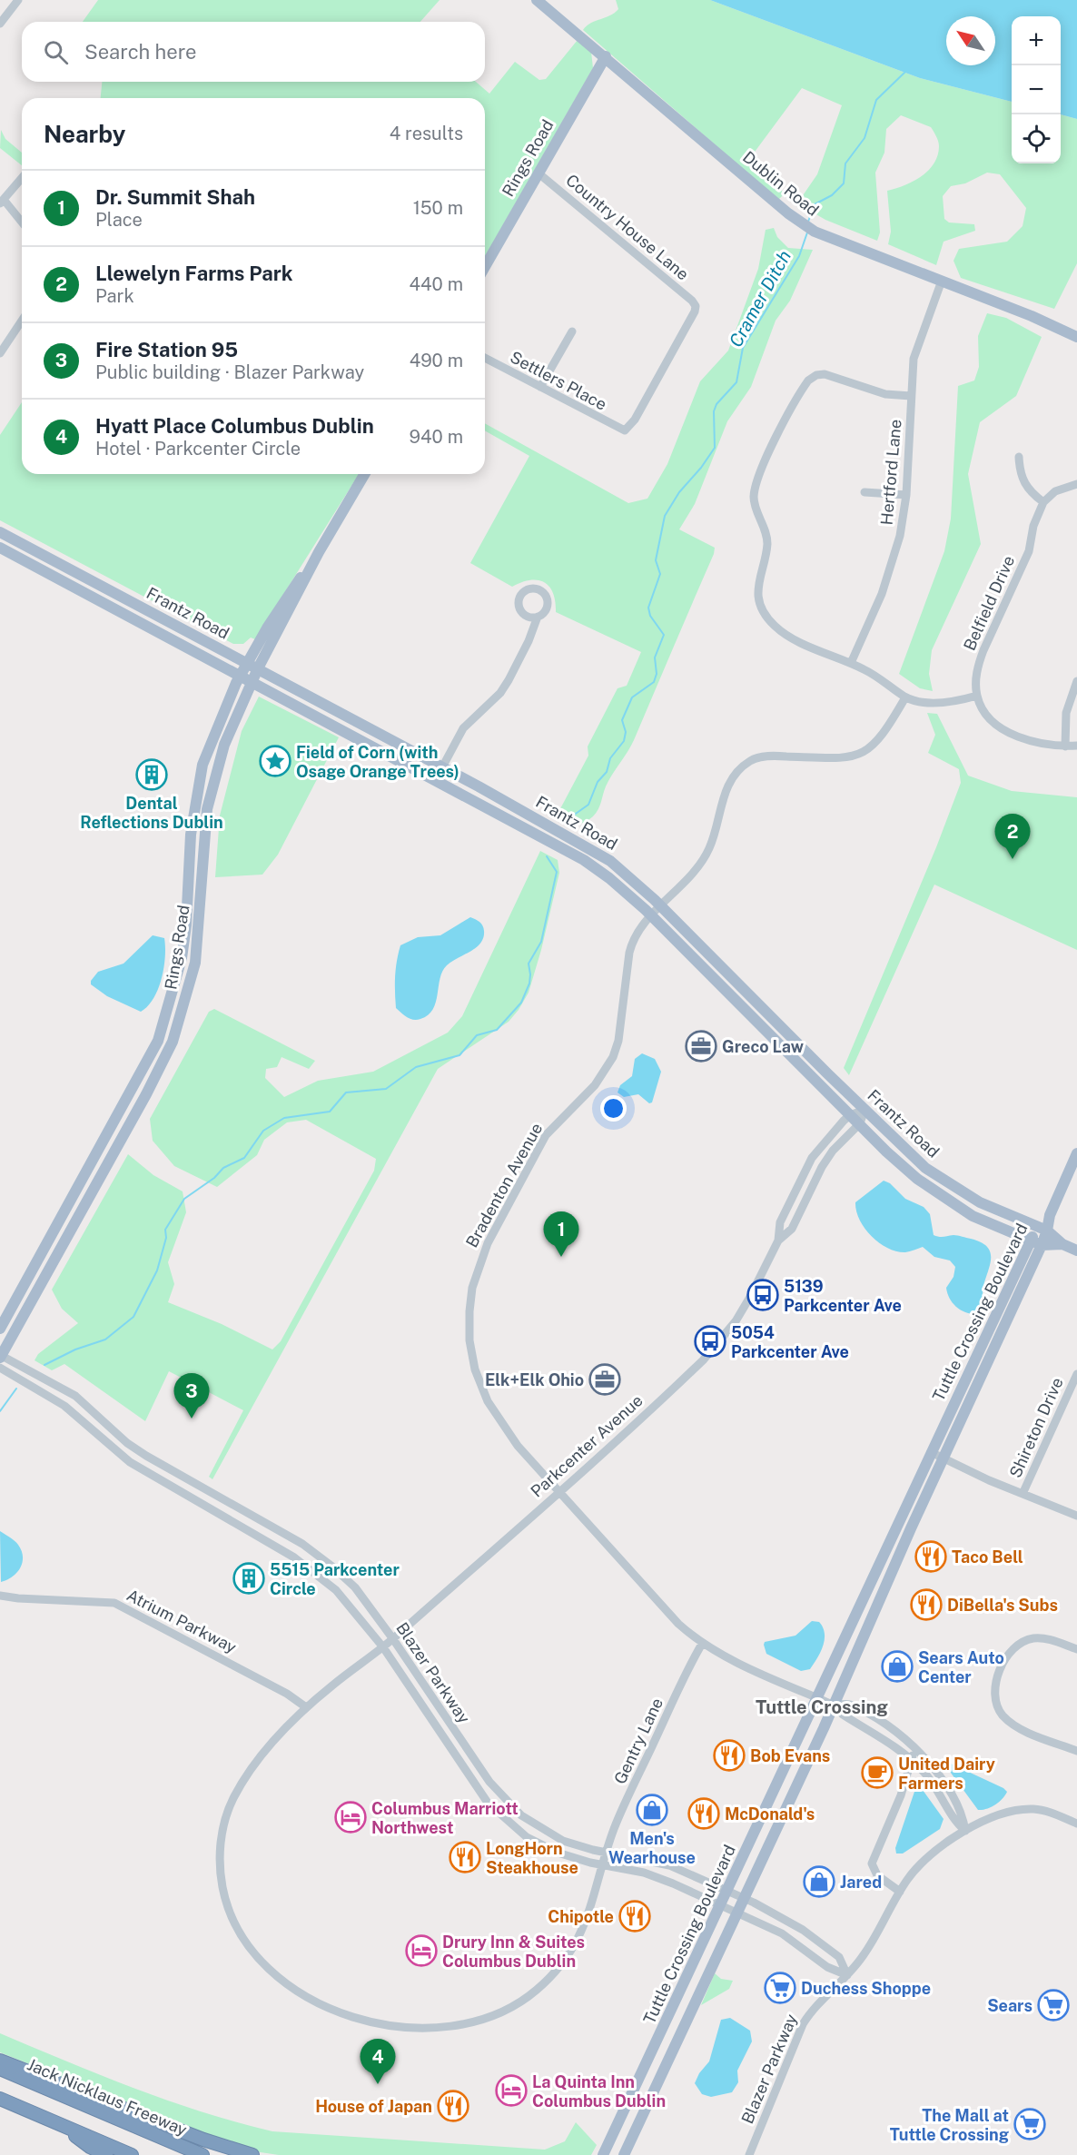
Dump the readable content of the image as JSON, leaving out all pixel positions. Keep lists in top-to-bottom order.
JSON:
{
  "streets": {
    "highway": ["Jack Nicklaus Freeway"],
    "main road": [
      "Rings Road",
      "Dublin Road",
      "Frantz Road",
      "Tuttle Crossing Boulevard"
    ],
    "street": [
      "Country House Lane",
      "Settlers Place",
      "Hertford Lane",
      "Belfield Drive",
      "Bradenton Avenue",
      "Shireton Drive",
      "Parkcenter Avenue",
      "Atrium Parkway",
      "Blazer Parkway",
      "Gentry Lane"
    ]
  },
  "crossings": [
    ["Rings Road", "Dublin Road"],
    ["Rings Road", "Country House Lane"],
    ["Rings Road", "Frantz Road"],
    ["Rings Road", "Blazer Parkway"],
    ["Dublin Road", "Hertford Lane"],
    ["Country House Lane", "Settlers Place"],
    ["Frantz Road", "Bradenton Avenue"],
    ["Frantz Road", "Tuttle Crossing Boulevard"],
    ["Frantz Road", "Parkcenter Avenue"],
    ["Bradenton Avenue", "Tuttle Crossing Boulevard"],
    ["Bradenton Avenue", "Parkcenter Avenue"],
    ["Bradenton Avenue", "Blazer Parkway"],
    ["Bradenton Avenue", "Gentry Lane"],
    ["Tuttle Crossing Boulevard", "Blazer Parkway"],
    ["Parkcenter Avenue", "Atrium Parkway"],
    ["Parkcenter Avenue", "Blazer Parkway"],
    ["Parkcenter Avenue", "Gentry Lane"],
    ["Atrium Parkway", "Gentry Lane"],
    ["Blazer Parkway", "Gentry Lane"]
  ],
  "districts": ["Tuttle Crossing"],
  "water": ["Cramer Ditch"],
  "places": {
    "place": ["Field of Corn (with Osage Orange Trees)"],
    "building": ["Dental Reflections Dublin", "5515 Parkcenter Circle"],
    "office": ["Greco Law", "Elk+Elk Ohio"],
    "bus stop": ["5139 Parkcenter Ave", "5054 Parkcenter Ave"],
    "restaurant": [
      "Taco Bell",
      "DiBella's Subs",
      "Bob Evans",
      "McDonald's",
      "LongHorn Steakhouse",
      "Chipotle",
      "House of Japan"
    ],
    "shop": ["Sears Auto Center", "Men's Wearhouse", "Jared"],
    "cafe": ["United Dairy Farmers"],
    "hotel": ["Columbus Marriott Northwest", "Drury Inn & Suites Columbus Dublin", "La Quinta Inn Columbus Dublin"],
    "supermarket": ["Duchess Shoppe", "Sears", "The Mall at Tuttle Crossing"]
  },
  "north": "top left",
  "page": {
    "map_buttons": ["+", "−"],
    "search": "Search here",
    "heading": ["Nearby", "4 results"],
    "list": [
      {
        "mark": "1",
        "name": "Dr. Summit Shah",
        "note": "Place",
        "value": "150 m"
      },
      {
        "mark": "2",
        "name": "Llewelyn Farms Park",
        "note": "Park",
        "value": "440 m"
      },
      {
        "mark": "3",
        "name": "Fire Station 95",
        "note": "Public building · Blazer Parkway",
        "value": "490 m"
      },
      {
        "mark": "4",
        "name": "Hyatt Place Columbus Dublin",
        "note": "Hotel · Parkcenter Circle",
        "value": "940 m"
      }
    ],
    "pins": [
      "2",
      "1",
      "3",
      "4"
    ]
  }
}
